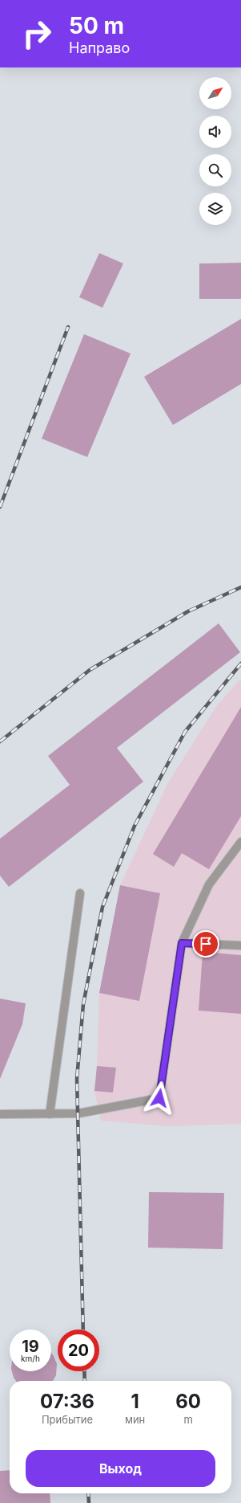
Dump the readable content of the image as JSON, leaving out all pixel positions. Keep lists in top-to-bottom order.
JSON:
{
  "north": "top right",
  "page": {
    "turn": ["50 m", "Направо"],
    "speed": "19 km/h",
    "limit": "20",
    "eta": [
      "07:36",
      "Прибытие",
      "1",
      "мин",
      "60",
      "m"
    ],
    "buttons": "Выход"
  }
}
